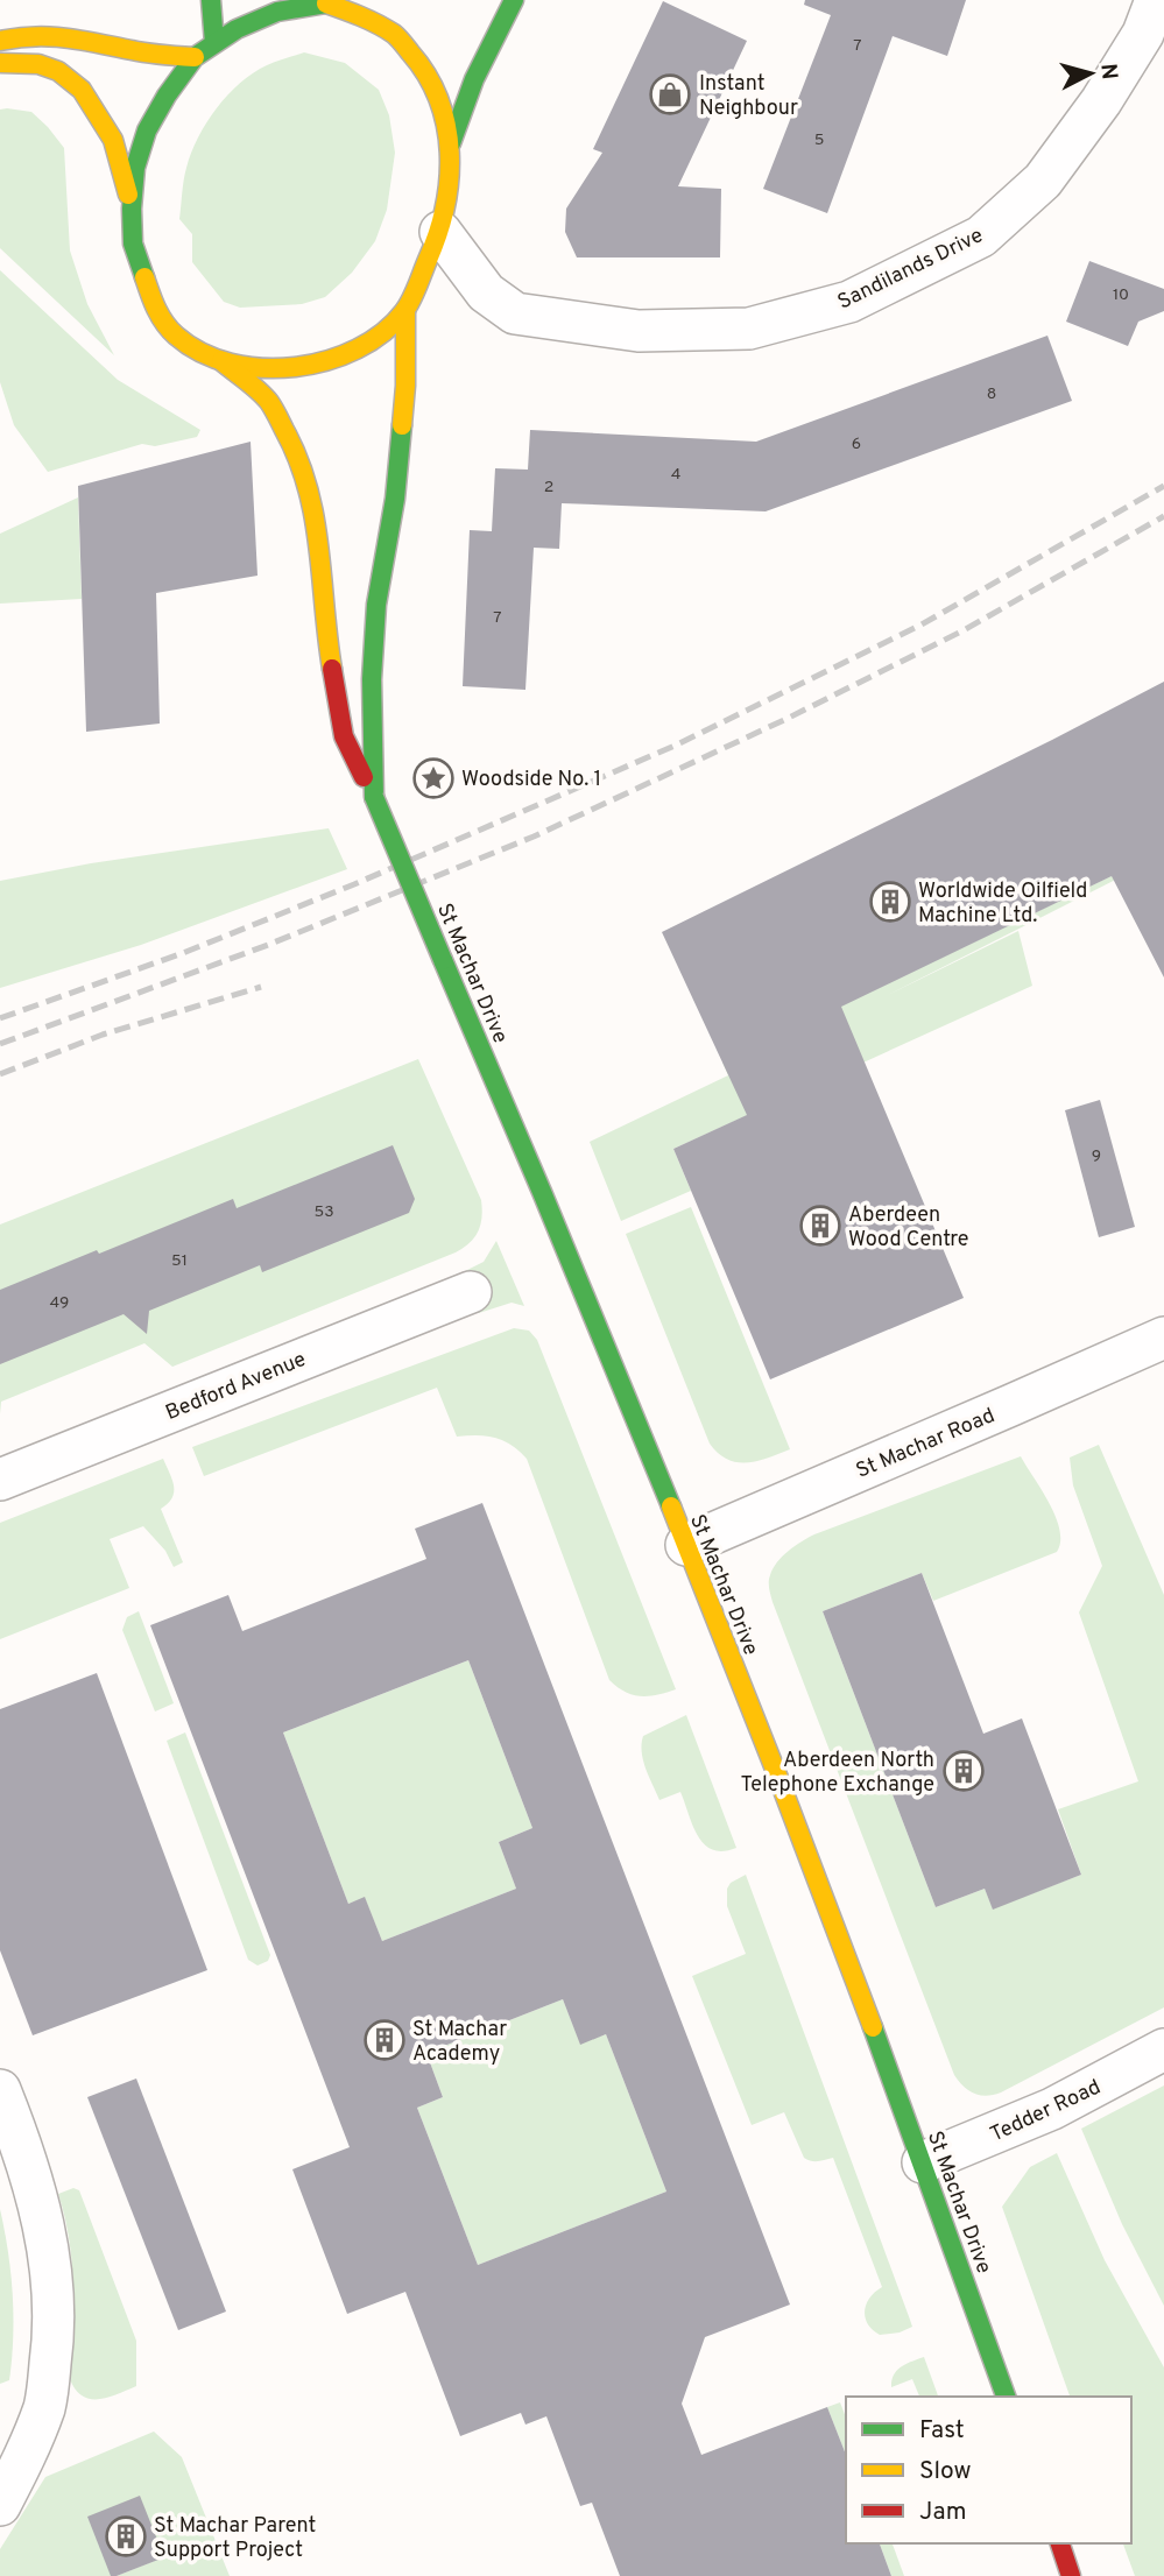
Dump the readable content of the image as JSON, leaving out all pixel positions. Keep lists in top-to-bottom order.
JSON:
{
  "streets": {
    "main road": ["St Machar Drive"],
    "street": [
      "Sandilands Drive",
      "Bedford Avenue",
      "St Machar Road",
      "Tedder Road"
    ]
  },
  "crossings": [
    ["St Machar Drive", "St Machar Road"],
    ["St Machar Drive", "Tedder Road"]
  ],
  "places": {
    "shop": ["Instant Neighbour"],
    "place": ["Woodside No. 1"],
    "building": [
      "Worldwide Oilfield Machine Ltd.",
      "Aberdeen Wood Centre",
      "Aberdeen North Telephone Exchange",
      "St Machar Academy",
      "St Machar Parent Support Project"
    ]
  },
  "house_numbers": [
    "7",
    "5",
    "10",
    "8",
    "6",
    "4",
    "2",
    "7",
    "9",
    "53",
    "51",
    "49"
  ],
  "legend": ["Fast", "Slow", "Jam"],
  "north": "right"
}
